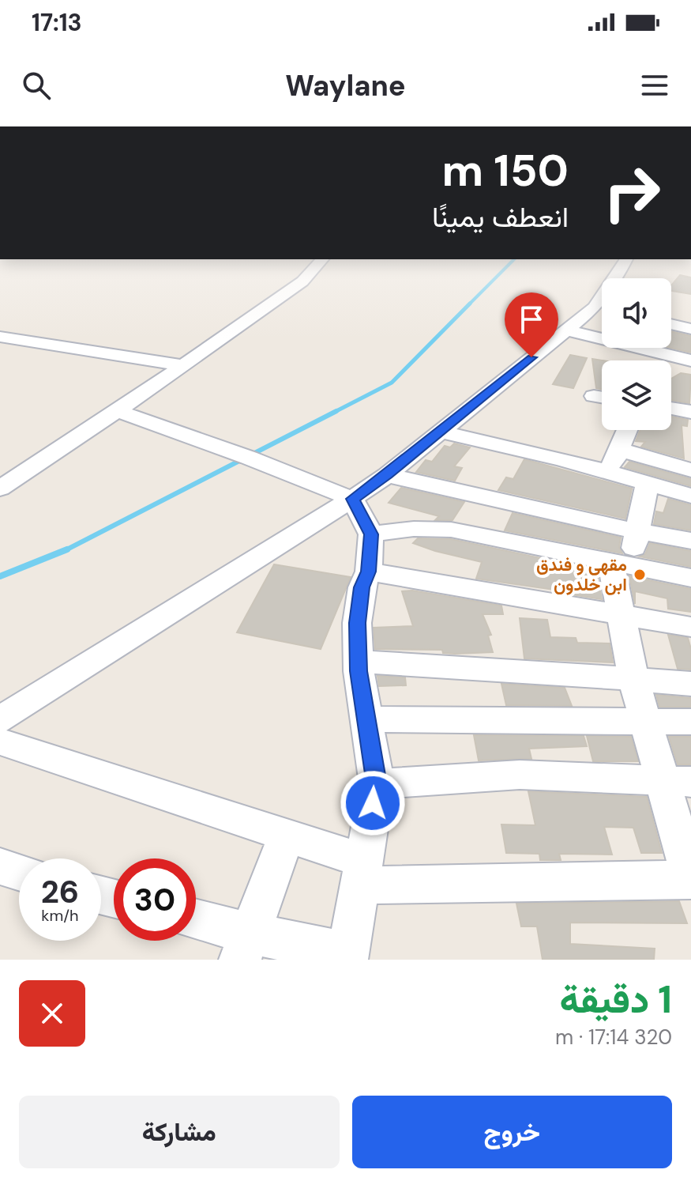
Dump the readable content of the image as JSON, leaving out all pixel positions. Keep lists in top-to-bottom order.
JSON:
{
  "places": ["مقهى و فندق ابن خلدون"],
  "page": {
    "status": "17:13",
    "header": "Waylane",
    "turn": ["150 m", "انعطف يمينًا"],
    "speed": "26 km/h",
    "limit": "30",
    "heading": ["1 دقيقة", "320 m · 17:14"],
    "buttons": ["خروج", "مشاركة"]
  }
}
